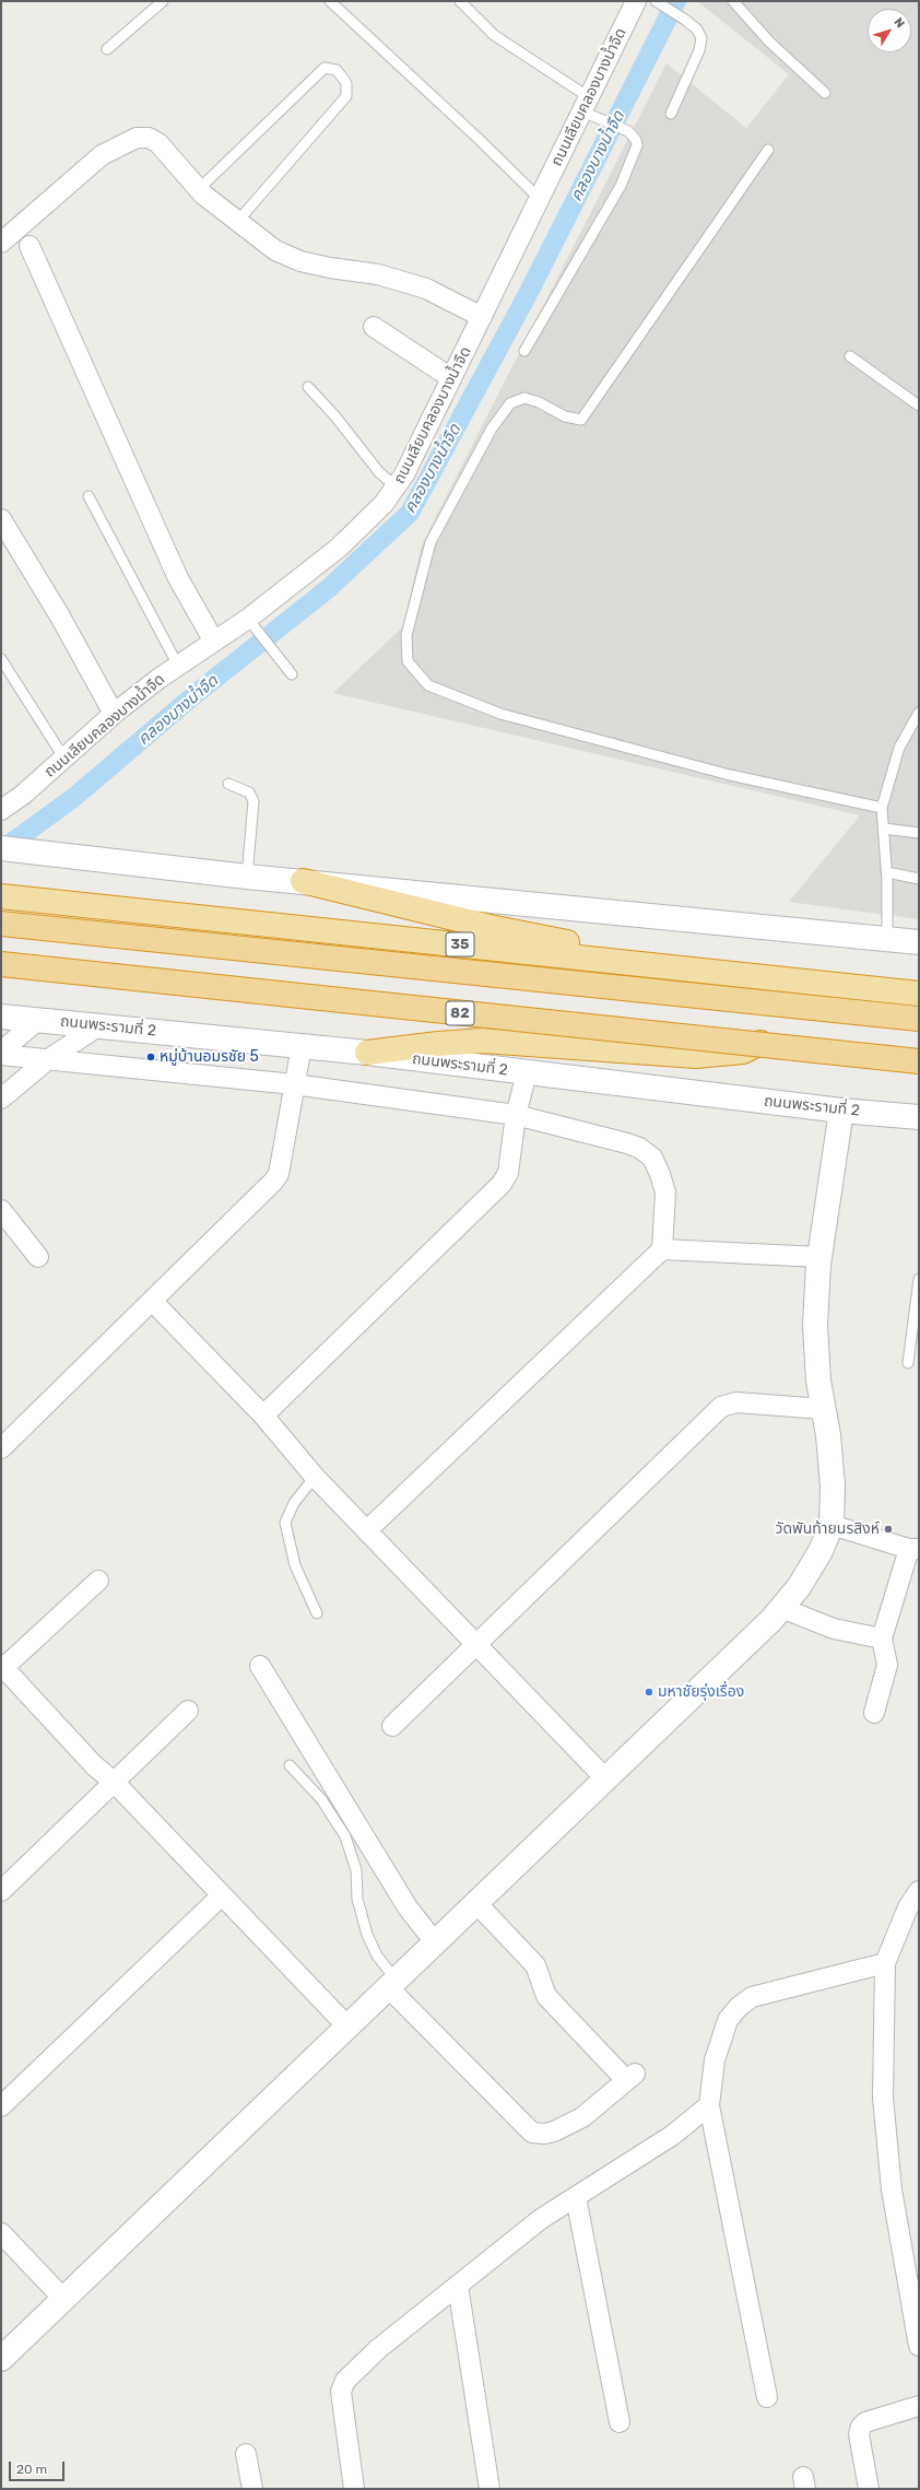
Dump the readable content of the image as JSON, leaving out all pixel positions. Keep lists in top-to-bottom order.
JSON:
{
  "streets": {
    "highway": ["35", "82"],
    "main road": ["ถนนพระรามที่ 2"],
    "street": ["ถนนเลียบคลองบางน้ำจืด"]
  },
  "water": ["คลองบางน้ำจืด"],
  "places": ["หมู่บ้านอมรชัย 5", "วัดพันท้ายนรสิงห์", "มหาชัยรุ่งเรื่อง"],
  "scale_bar": "20 m",
  "north": "top right"
}
